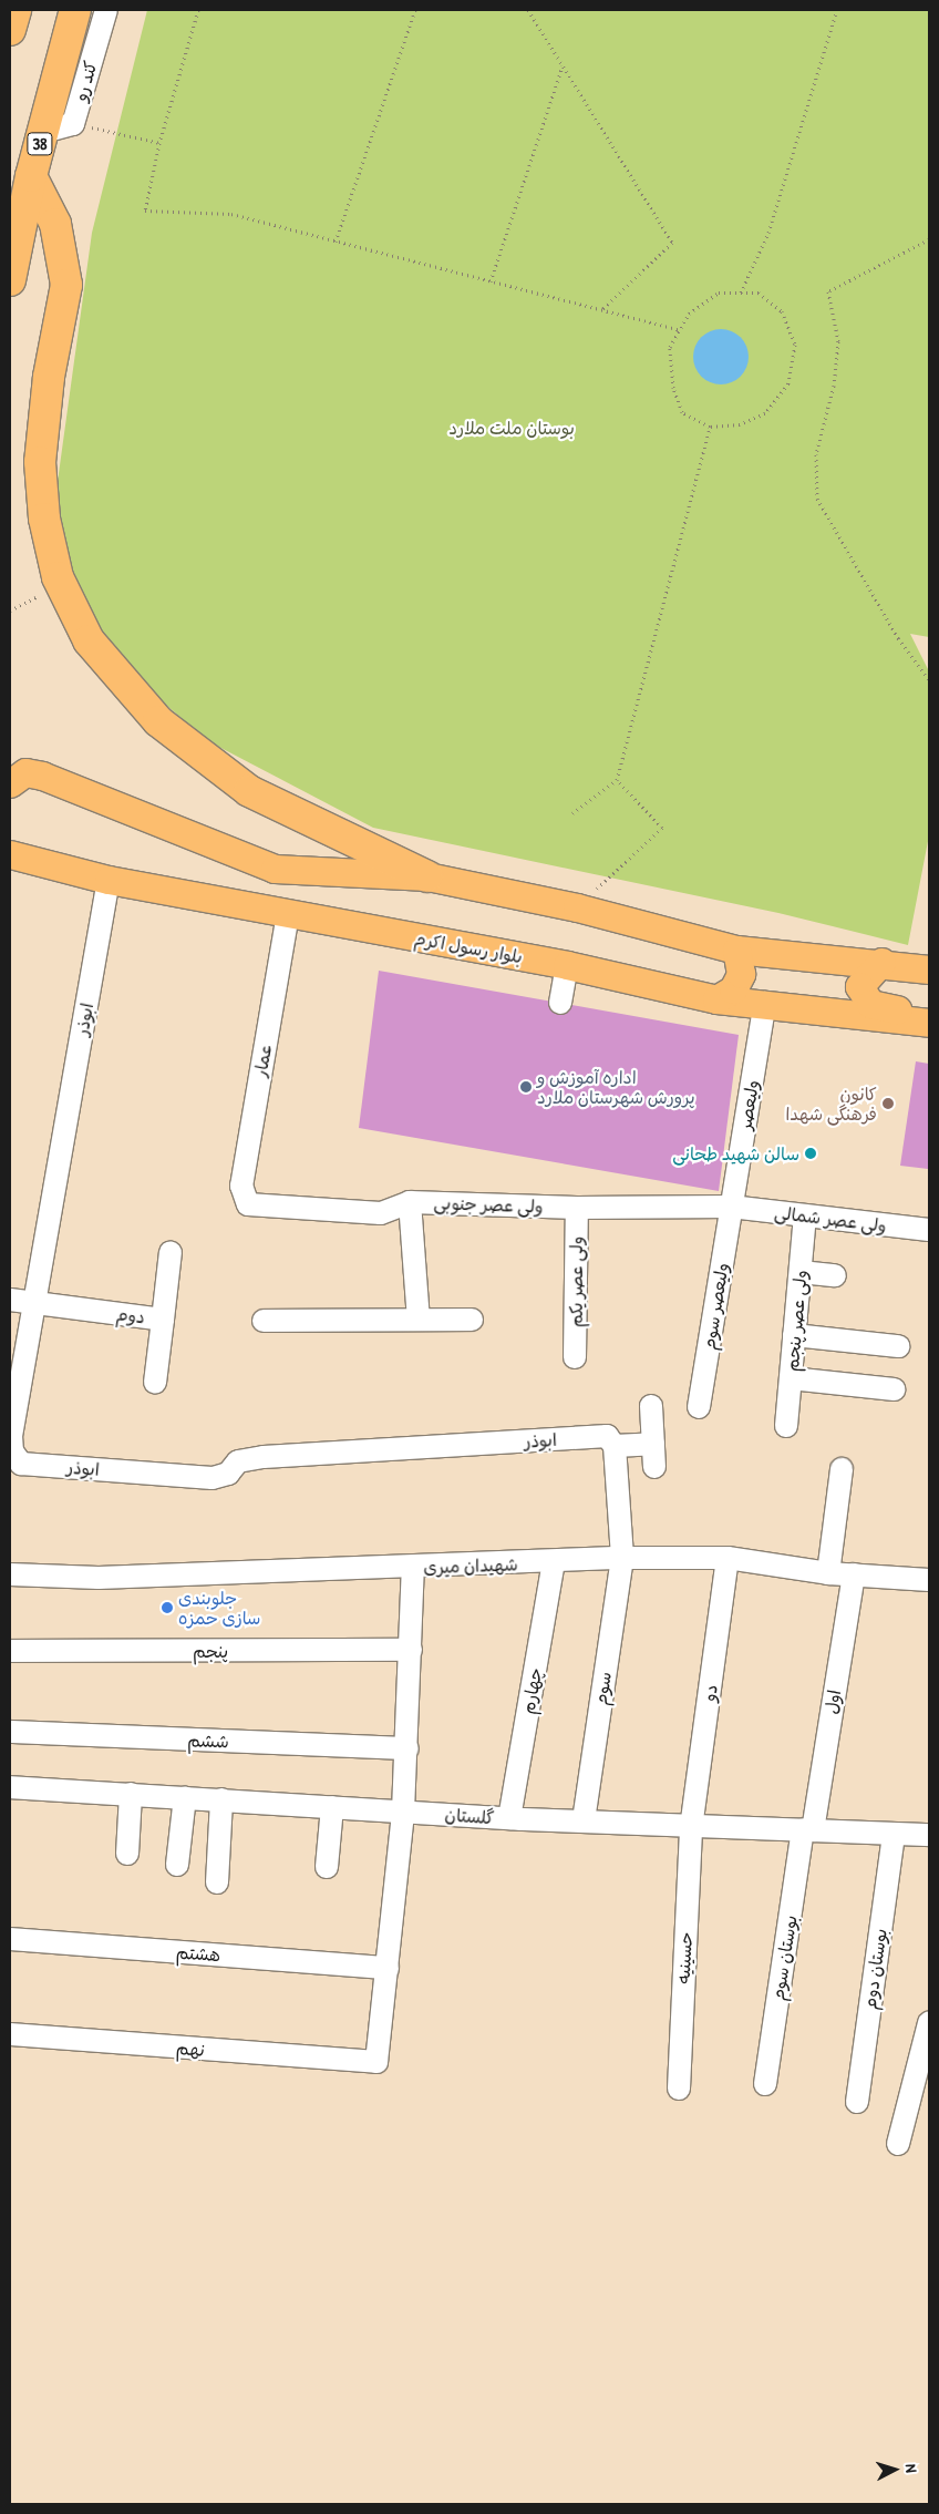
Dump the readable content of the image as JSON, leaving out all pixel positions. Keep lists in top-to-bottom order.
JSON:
{
  "streets": {
    "highway": ["38"],
    "main road": ["بلوار رسول اکرم"],
    "street": [
      "کند رو",
      "ابوذر",
      "عمار",
      "ولیعصر",
      "ولی عصر جنوبی",
      "ولی عصر شمالی",
      "ولی عصر یکم",
      "ولیعصر سوم",
      "دوم",
      "ولی عصر پنجم",
      "شهیدان میری",
      "پنجم",
      "سوم",
      "چهارم",
      "دو",
      "اول",
      "ششم",
      "گلستان",
      "هشتم",
      "حسینیه",
      "بوستان سوم",
      "بوستان دوم",
      "نهم"
    ]
  },
  "crossings": [
    ["کند رو", "38"],
    ["بلوار رسول اکرم", "ابوذر"],
    ["بلوار رسول اکرم", "عمار"],
    ["بلوار رسول اکرم", "ولیعصر"],
    ["ابوذر", "دوم"],
    ["عمار", "ولی عصر جنوبی"],
    ["ولیعصر", "ولی عصر جنوبی"],
    ["ولیعصر", "ولی عصر شمالی"],
    ["ولیعصر", "ولیعصر سوم"],
    ["ولی عصر جنوبی", "ولی عصر شمالی"],
    ["ولی عصر جنوبی", "ولی عصر یکم"],
    ["ولی عصر جنوبی", "ولیعصر سوم"],
    ["ولی عصر شمالی", "ولیعصر سوم"],
    ["ولی عصر شمالی", "ولی عصر پنجم"],
    ["شهیدان میری", "سوم"],
    ["شهیدان میری", "چهارم"],
    ["شهیدان میری", "دو"],
    ["شهیدان میری", "اول"],
    ["سوم", "گلستان"],
    ["چهارم", "گلستان"],
    ["دو", "گلستان"],
    ["دو", "حسینیه"],
    ["اول", "گلستان"],
    ["اول", "بوستان سوم"],
    ["گلستان", "حسینیه"],
    ["گلستان", "بوستان سوم"],
    ["گلستان", "بوستان دوم"],
    ["هشتم", "نهم"]
  ],
  "parks": ["بوستان ملت ملارد"],
  "places": [
    "اداره آموزش و پرورش شهرستان ملارد",
    "کانون فرهنگی شهدا",
    "سالن شهید طحانی",
    "جلوبندی سازی حمزه"
  ],
  "north": "right"
}
